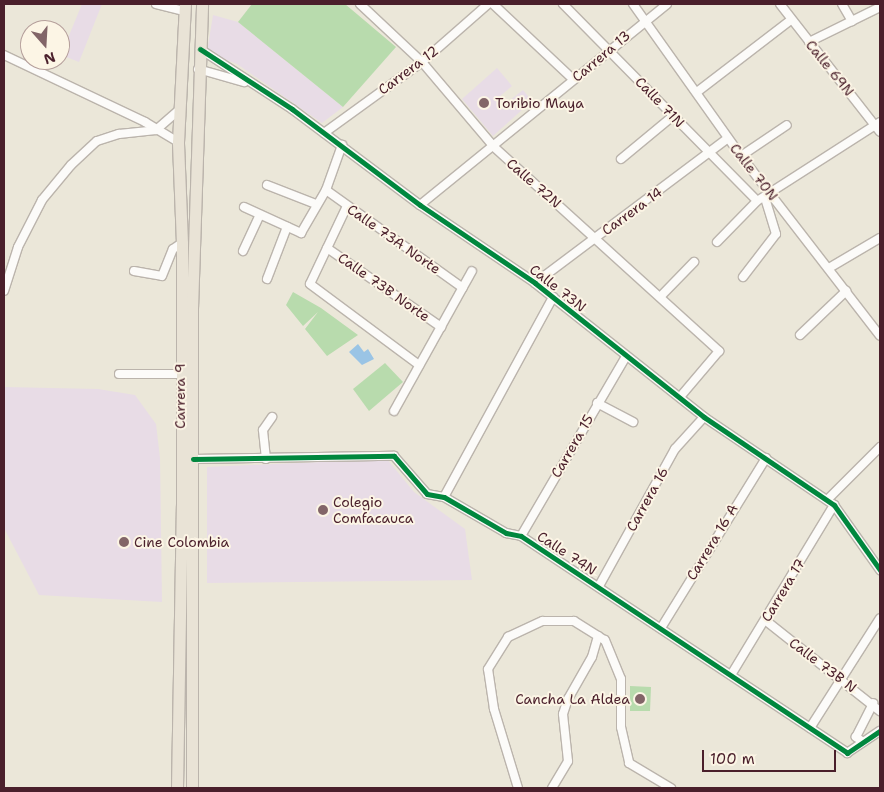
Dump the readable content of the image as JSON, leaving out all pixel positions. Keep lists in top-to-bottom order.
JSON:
{
  "streets": {
    "main road": ["Carrera 9"],
    "street": [
      "Carrera 13",
      "Calle 69N",
      "Carrera 12",
      "Calle 71N",
      "Calle 70N",
      "Calle 72N",
      "Carrera 14",
      "Calle 73A Norte",
      "Calle 73B Norte",
      "Calle 73N",
      "Carrera 15",
      "Carrera 16",
      "Carrera 16 A",
      "Calle 74N",
      "Carrera 17",
      "Calle 73B N"
    ]
  },
  "crossings": [
    ["Carrera 13", "Calle 71N"],
    ["Carrera 13", "Calle 70N"],
    ["Carrera 13", "Calle 72N"],
    ["Carrera 13", "Calle 73N"],
    ["Carrera 12", "Calle 72N"],
    ["Carrera 12", "Calle 73N"],
    ["Calle 71N", "Carrera 14"],
    ["Calle 70N", "Carrera 14"],
    ["Calle 72N", "Carrera 14"],
    ["Calle 72N", "Calle 73N"],
    ["Carrera 14", "Calle 73N"],
    ["Calle 73N", "Carrera 9"],
    ["Calle 73N", "Carrera 15"],
    ["Calle 73N", "Carrera 16"],
    ["Calle 73N", "Carrera 16 A"],
    ["Calle 73N", "Carrera 17"],
    ["Carrera 9", "Calle 74N"],
    ["Carrera 15", "Calle 74N"],
    ["Carrera 16", "Calle 74N"],
    ["Carrera 16 A", "Calle 74N"],
    ["Calle 74N", "Carrera 17"],
    ["Carrera 17", "Calle 73B N"]
  ],
  "places": [
    "Toribio Maya",
    "Colegio Comfacauca",
    "Cine Colombia",
    "Cancha La Aldea"
  ],
  "scale_bar": "100 m",
  "north": "bottom"
}
